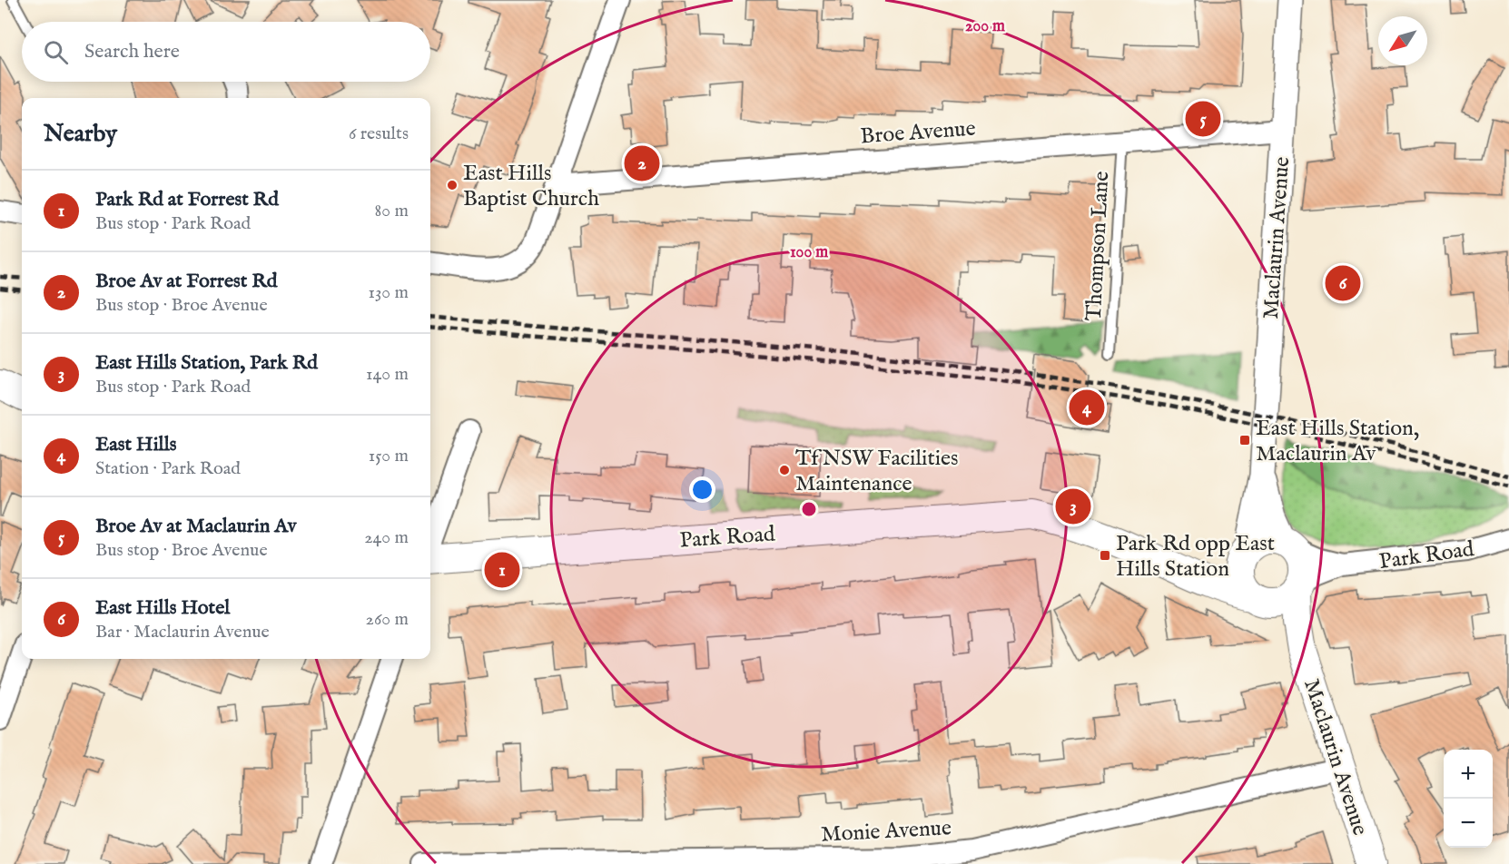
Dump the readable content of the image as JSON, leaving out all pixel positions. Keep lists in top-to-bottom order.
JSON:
{
  "streets": {
    "main road": ["Maclaurin Avenue", "Park Road"],
    "street": ["Broe Avenue", "Monie Avenue"],
    "lane": ["Thompson Lane"]
  },
  "crossings": [
    ["Broe Avenue", "Maclaurin Avenue"],
    ["Broe Avenue", "Thompson Lane"],
    ["Maclaurin Avenue", "Park Road"],
    ["Maclaurin Avenue", "Monie Avenue"]
  ],
  "places": {
    "other": ["East Hills Baptist Church", "TfNSW Facilities Maintenance"],
    "transit": ["East Hills Station, Maclaurin Av", "Park Rd opp East Hills Station"]
  },
  "north": "bottom left",
  "page": {
    "search": "Search here",
    "heading": ["Nearby", "6 results"],
    "pins": [
      "5",
      "2",
      "6",
      "4",
      "3",
      "1"
    ],
    "list": [
      {
        "mark": "1",
        "name": "Park Rd at Forrest Rd",
        "note": "Bus stop · Park Road",
        "value": "80 m"
      },
      {
        "mark": "2",
        "name": "Broe Av at Forrest Rd",
        "note": "Bus stop · Broe Avenue",
        "value": "130 m"
      },
      {
        "mark": "3",
        "name": "East Hills Station, Park Rd",
        "note": "Bus stop · Park Road",
        "value": "140 m"
      },
      {
        "mark": "4",
        "name": "East Hills",
        "note": "Station · Park Road",
        "value": "150 m"
      },
      {
        "mark": "5",
        "name": "Broe Av at Maclaurin Av",
        "note": "Bus stop · Broe Avenue",
        "value": "240 m"
      },
      {
        "mark": "6",
        "name": "East Hills Hotel",
        "note": "Bar · Maclaurin Avenue",
        "value": "260 m"
      }
    ],
    "map_buttons": ["+", "−"]
  },
  "rings": ["200 m", "100 m"]
}
